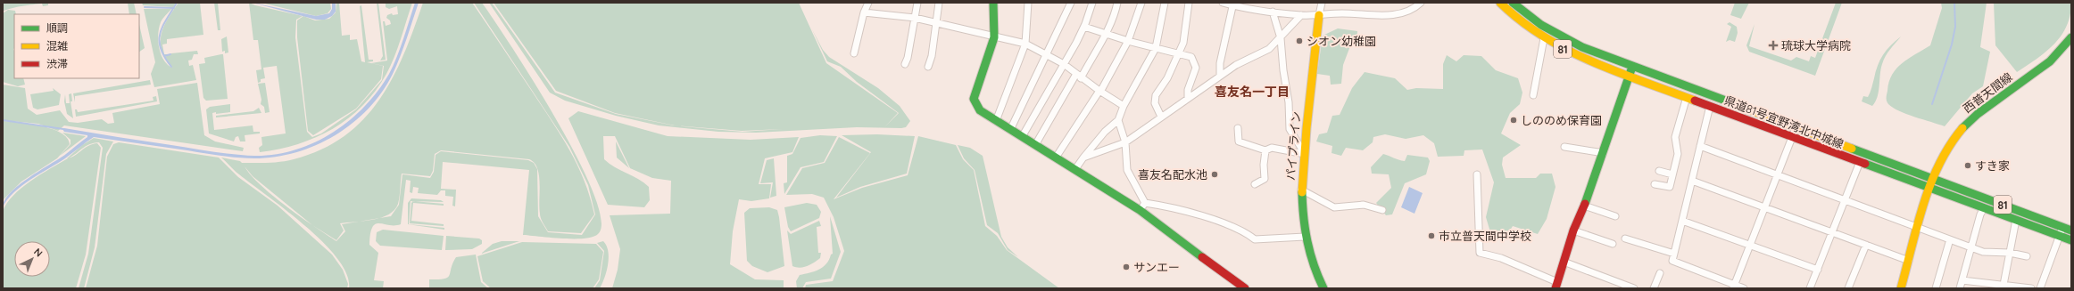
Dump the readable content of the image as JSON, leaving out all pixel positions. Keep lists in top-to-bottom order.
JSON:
{
  "streets": {
    "street": [
      "81",
      "西普天間線",
      "県道81号宜野湾北中城線",
      "パイプライン"
    ]
  },
  "crossings": [
    ["西普天間線", "県道81号宜野湾北中城線"]
  ],
  "districts": ["喜友名一丁目"],
  "places": {
    "other": [
      "シオン幼稚園",
      "しののめ保育園",
      "すき家",
      "喜友名配水池",
      "市立普天間中学校",
      "サンエー"
    ],
    "health": ["琉球大学病院"]
  },
  "legend": ["順調", "混雑", "渋滞"],
  "north": "top right"
}
